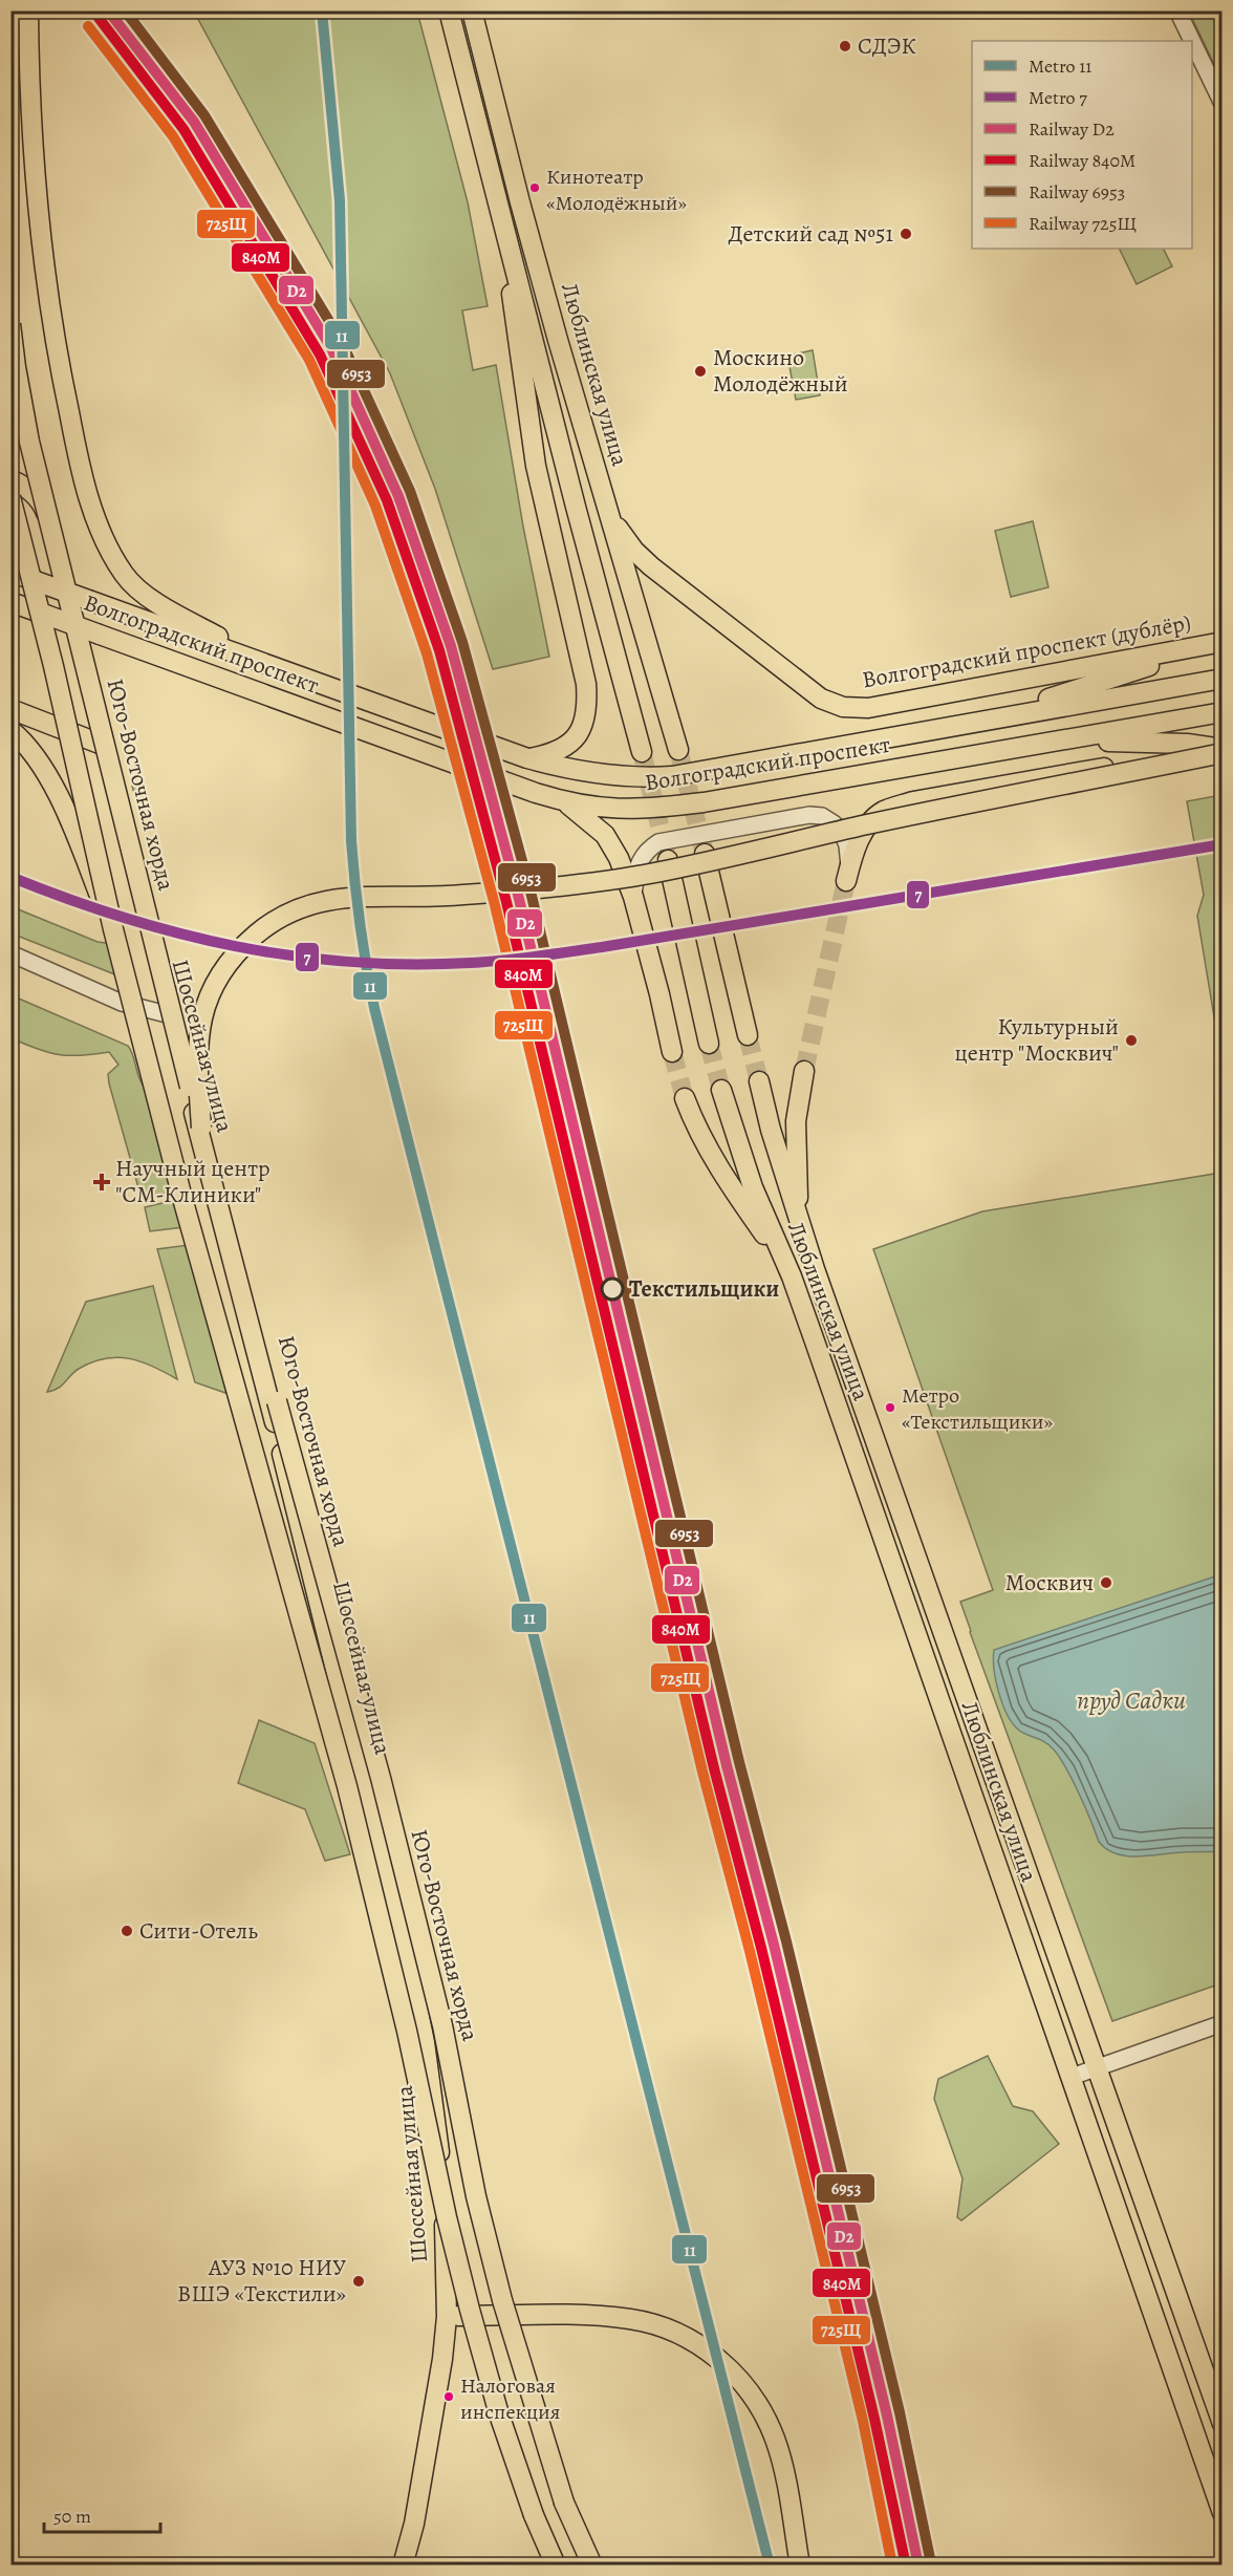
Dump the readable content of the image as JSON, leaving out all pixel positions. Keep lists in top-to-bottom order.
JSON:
{
  "streets": {
    "main road": [
      "Люблинская улица",
      "Волгоградский проспект",
      "Волгоградский проспект (дублёр)",
      "Юго-Восточная хорда",
      "Шоссейная улица"
    ]
  },
  "crossings": [
    ["Люблинская улица", "Волгоградский проспект (дублёр)"],
    ["Волгоградский проспект", "Волгоградский проспект (дублёр)"]
  ],
  "water": ["пруд Садки"],
  "places": {
    "other": [
      "СДЭК",
      "Кинотеатр «Молодёжный»",
      "Детский сад №51",
      "Москино Молодёжный",
      "Культурный центр \"Москвич\"",
      "Текстильщики",
      "Метро «Текстильщики»",
      "Москвич",
      "Сити-Отель",
      "АУЗ №10 НИУ ВШЭ «Текстили»",
      "Налоговая инспекция"
    ],
    "health": ["Научный центр \"СМ-Клиники\""]
  },
  "lines": [
    "metro line 11",
    "rail line D2",
    "rail line 6953",
    "rail line 840М",
    "rail line 725Щ",
    "metro line 7"
  ],
  "legend": [
    "Metro 11",
    "Metro 7",
    "Railway D2",
    "Railway 840М",
    "Railway 6953",
    "Railway 725Щ"
  ],
  "scale_bar": "50 m"
}
